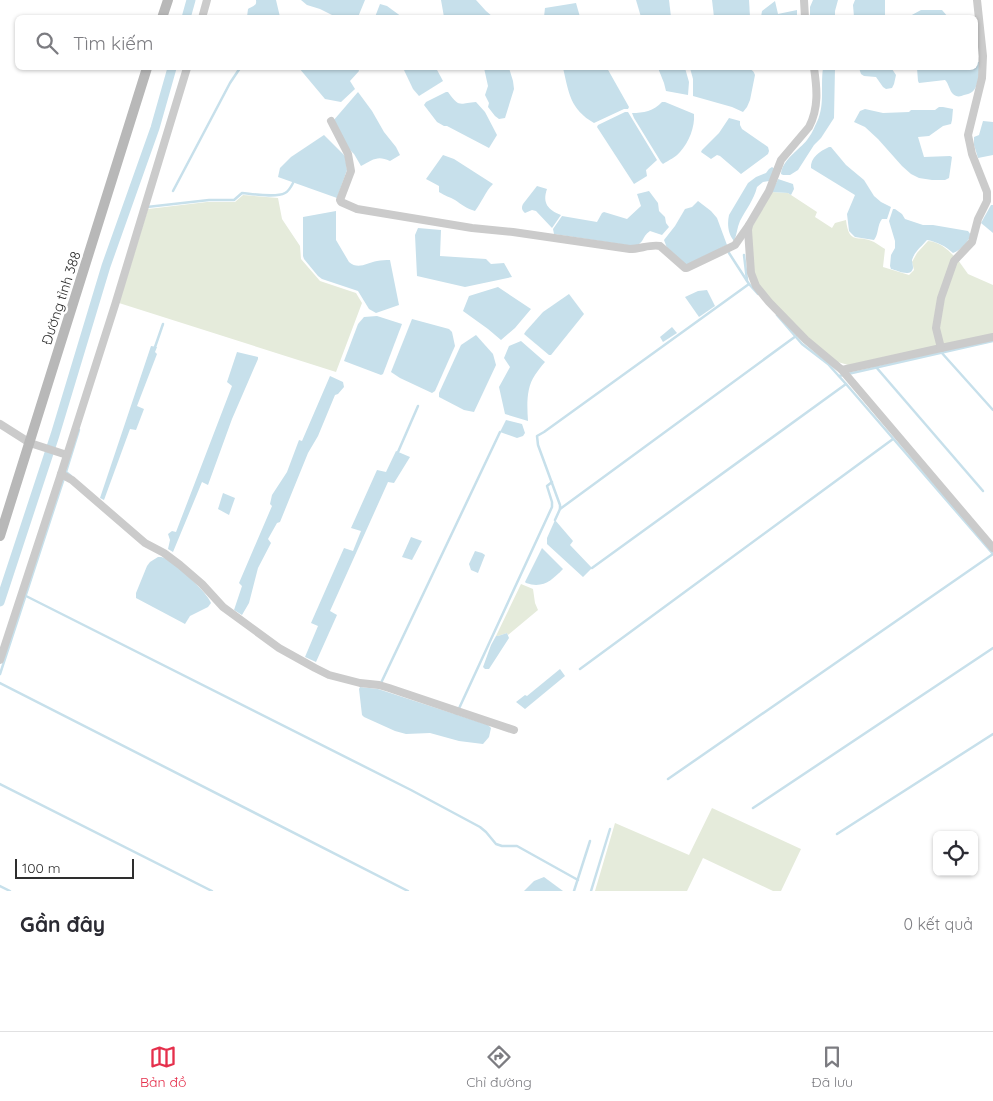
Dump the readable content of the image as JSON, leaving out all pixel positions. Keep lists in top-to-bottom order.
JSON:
{
  "streets": {
    "main road": ["Đường tỉnh 388"]
  },
  "scale_bar": "100 m",
  "page": {
    "search": "Tìm kiếm",
    "scale": "100 m",
    "heading": ["Gần đây", "0 kết quả"],
    "nav": ["Bản đồ", "Chỉ đường", "Đã lưu"]
  }
}
